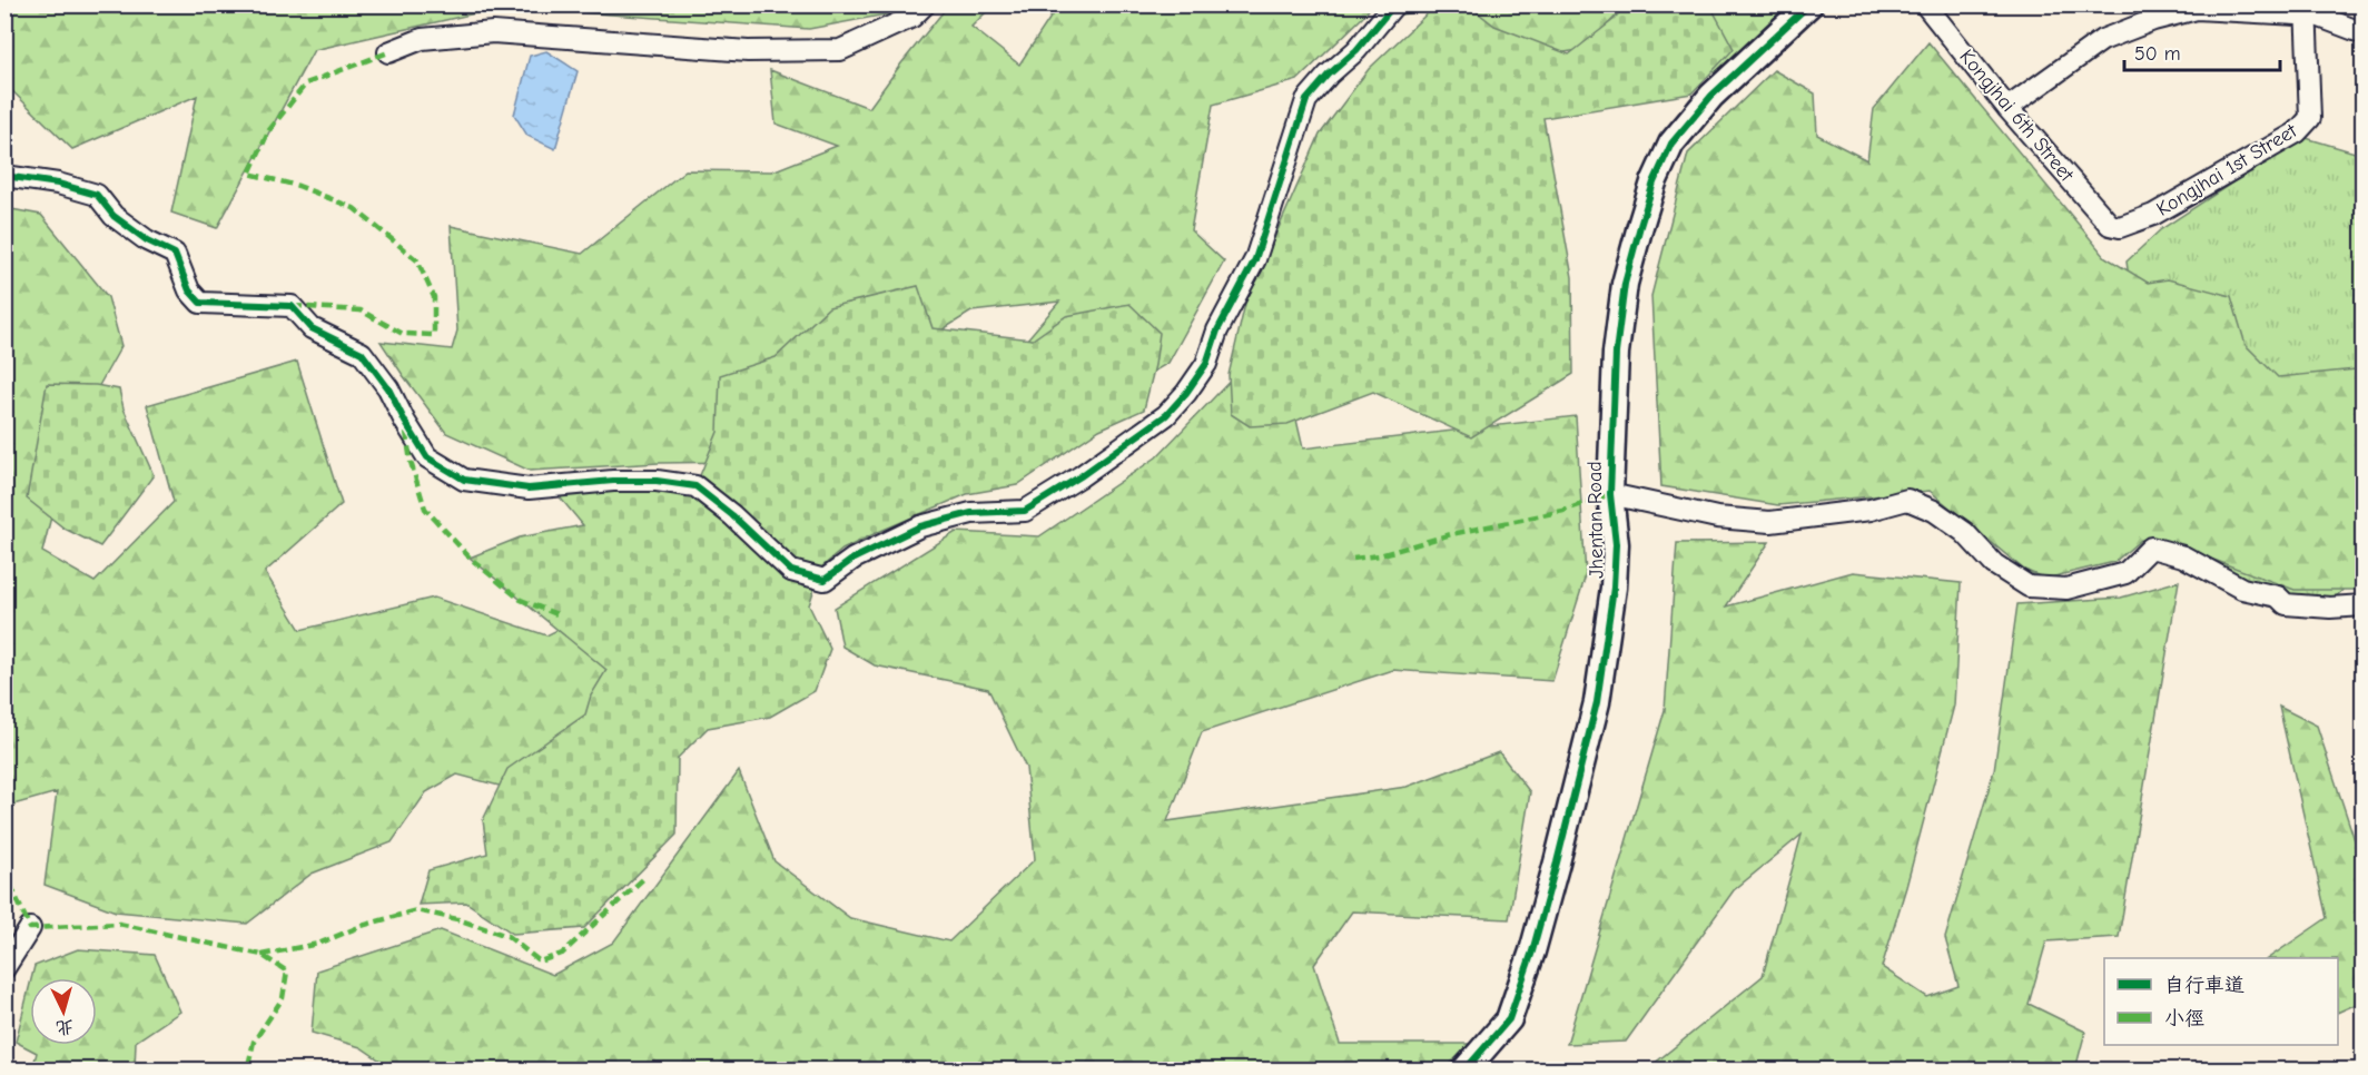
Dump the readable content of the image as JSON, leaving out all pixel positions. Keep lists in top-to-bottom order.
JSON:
{
  "streets": {
    "street": ["Kongjhai 6th Street", "Kongjhai 1st Street", "Jhentan Road"]
  },
  "crossings": [
    ["Kongjhai 6th Street", "Kongjhai 1st Street"]
  ],
  "legend": ["自行車道", "小徑"],
  "scale_bar": "50 m",
  "north": "bottom"
}
